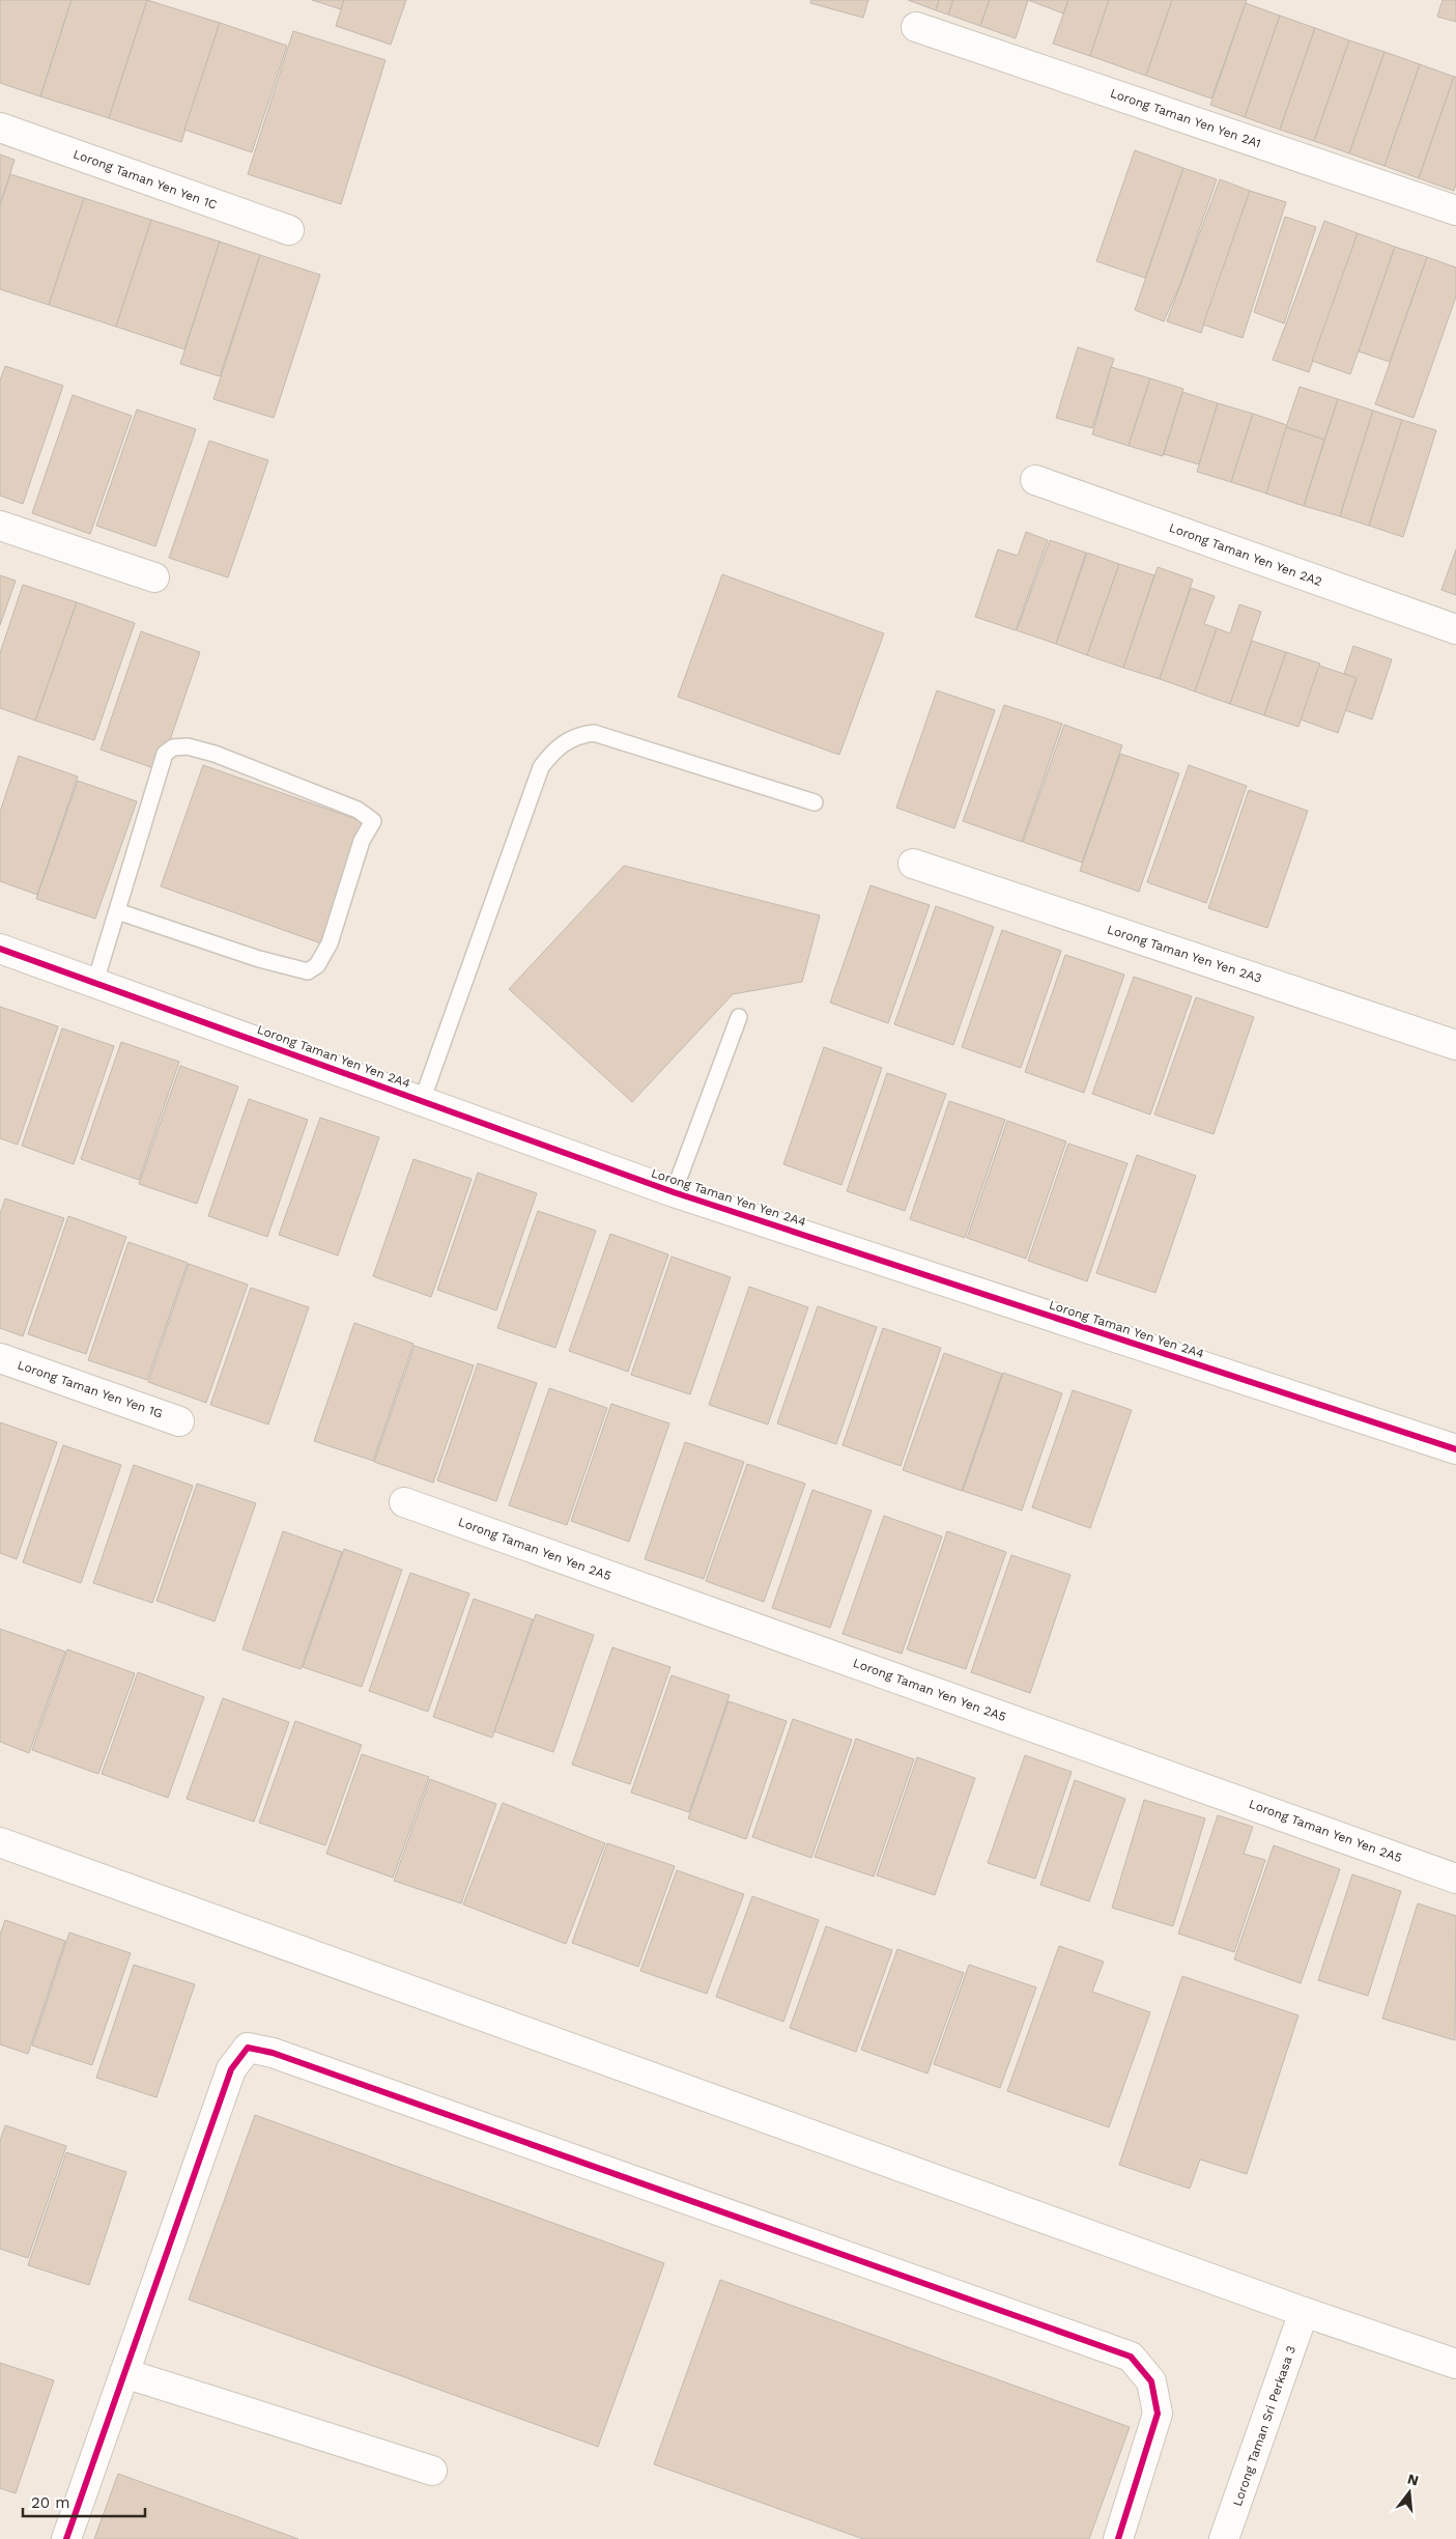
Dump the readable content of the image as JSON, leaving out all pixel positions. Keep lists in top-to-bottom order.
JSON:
{
  "streets": {
    "street": [
      "Lorong Taman Yen Yen 2A1",
      "Lorong Taman Yen Yen 1C",
      "Lorong Taman Yen Yen 2A2",
      "Lorong Taman Yen Yen 2A3",
      "Lorong Taman Yen Yen 2A4",
      "Lorong Taman Yen Yen 1G",
      "Lorong Taman Yen Yen 2A5",
      "Lorong Taman Sri Perkasa 3"
    ]
  },
  "scale_bar": "20 m",
  "north": "top"
}
